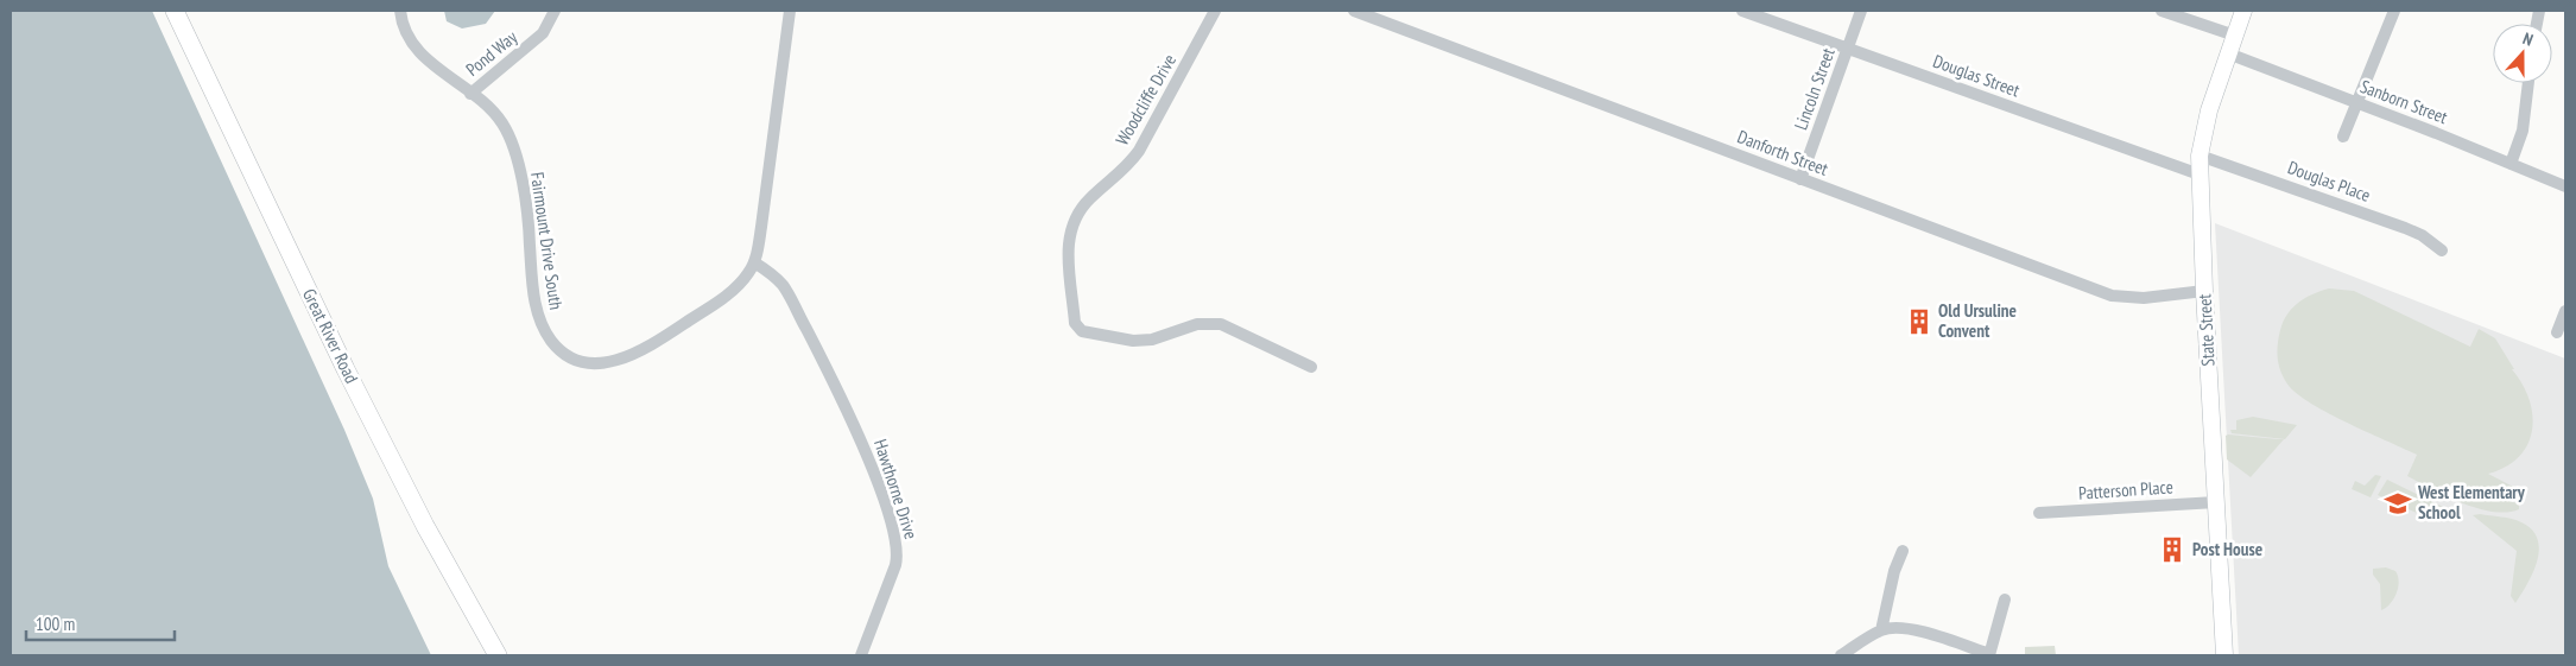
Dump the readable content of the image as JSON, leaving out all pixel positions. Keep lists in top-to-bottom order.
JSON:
{
  "streets": {
    "main road": ["Great River Road"],
    "street": [
      "Pond Way",
      "Douglas Street",
      "Lincoln Street",
      "Woodcliffe Drive",
      "Sanborn Street",
      "Danforth Street",
      "Douglas Place",
      "Fairmount Drive South",
      "State Street",
      "Hawthorne Drive",
      "Patterson Place"
    ]
  },
  "crossings": [
    ["Pond Way", "Fairmount Drive South"],
    ["Douglas Street", "Lincoln Street"],
    ["Douglas Street", "State Street"],
    ["Lincoln Street", "Danforth Street"],
    ["Sanborn Street", "State Street"],
    ["Danforth Street", "State Street"],
    ["Douglas Place", "State Street"],
    ["Fairmount Drive South", "Hawthorne Drive"],
    ["State Street", "Patterson Place"]
  ],
  "places": {
    "building": ["Old Ursuline Convent", "Post House"],
    "school or university": ["West Elementary School"]
  },
  "scale_bar": "100 m",
  "north": "top"
}
